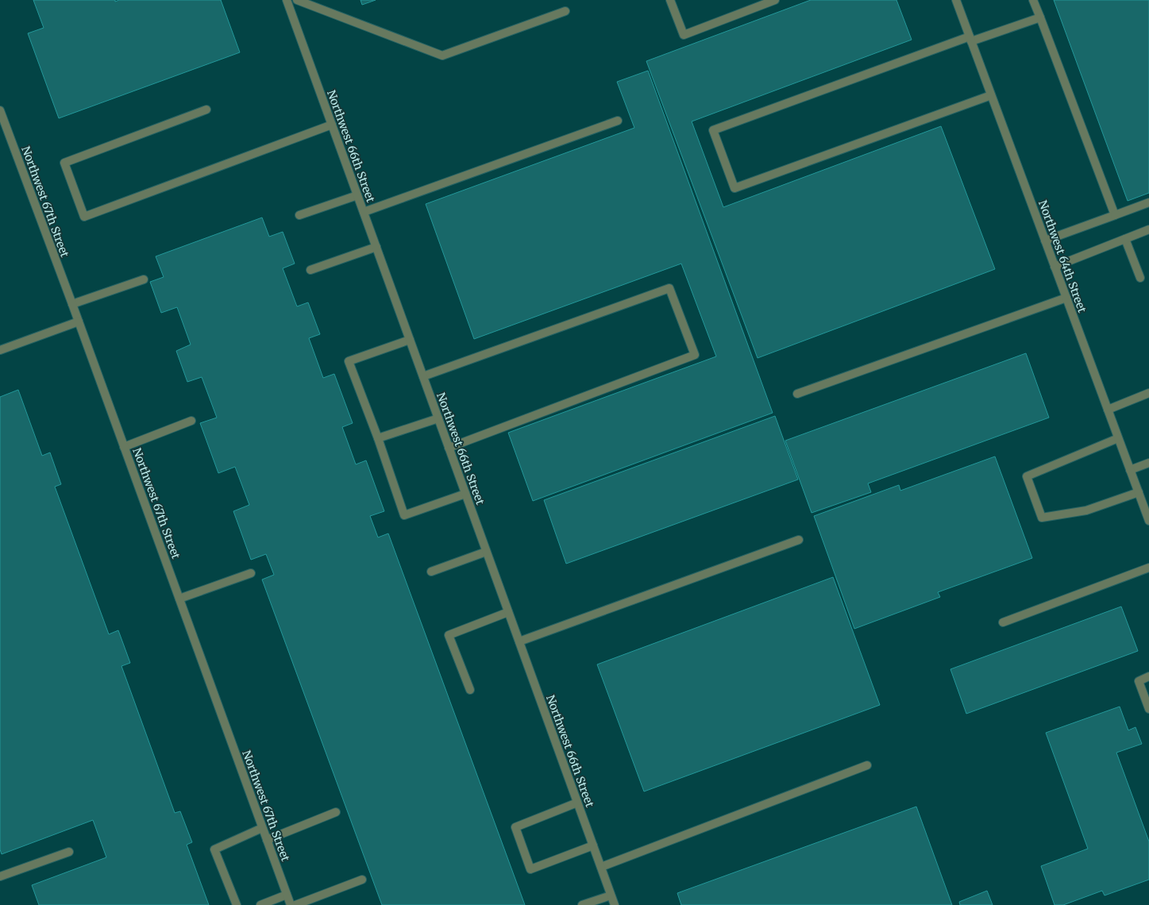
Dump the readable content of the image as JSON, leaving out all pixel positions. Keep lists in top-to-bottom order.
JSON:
{
  "streets": {
    "street": ["Northwest 66th Street", "Northwest 67th Street", "Northwest 64th Street"]
  }
}
